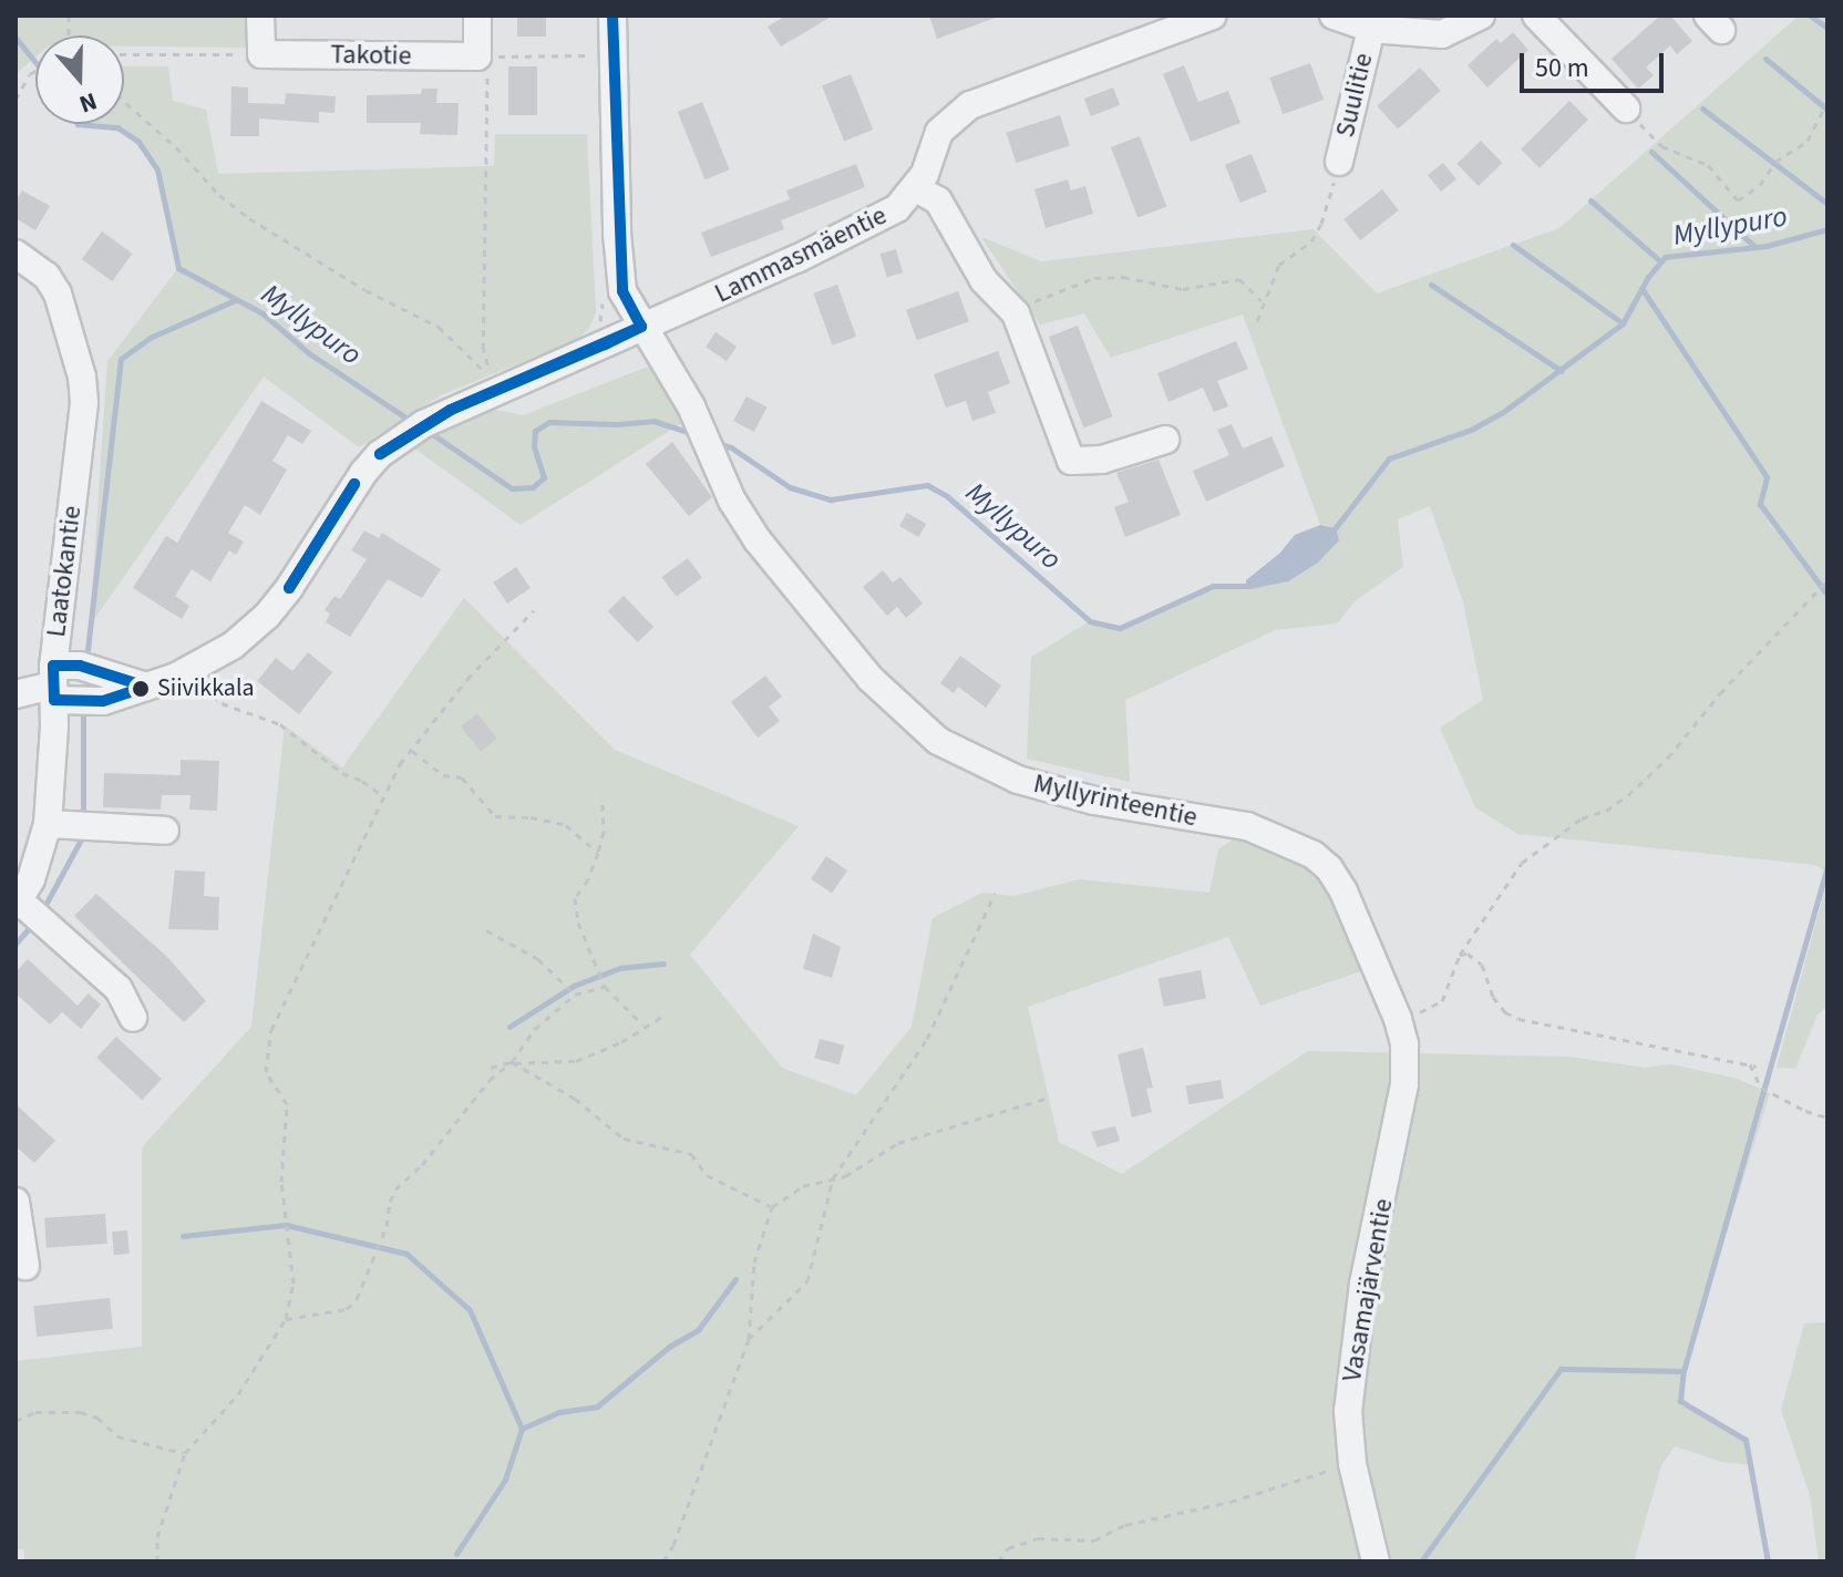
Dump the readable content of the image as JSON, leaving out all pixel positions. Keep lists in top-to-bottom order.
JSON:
{
  "streets": {
    "street": [
      "Takotie",
      "Suulitie",
      "Lammasmäentie",
      "Laatokantie",
      "Myllyrinteentie",
      "Vasamajärventie"
    ]
  },
  "crossings": [
    ["Lammasmäentie", "Laatokantie"],
    ["Lammasmäentie", "Myllyrinteentie"],
    ["Myllyrinteentie", "Vasamajärventie"]
  ],
  "water": ["Myllypuro"],
  "places": ["Siivikkala"],
  "scale_bar": "50 m",
  "north": "bottom"
}
